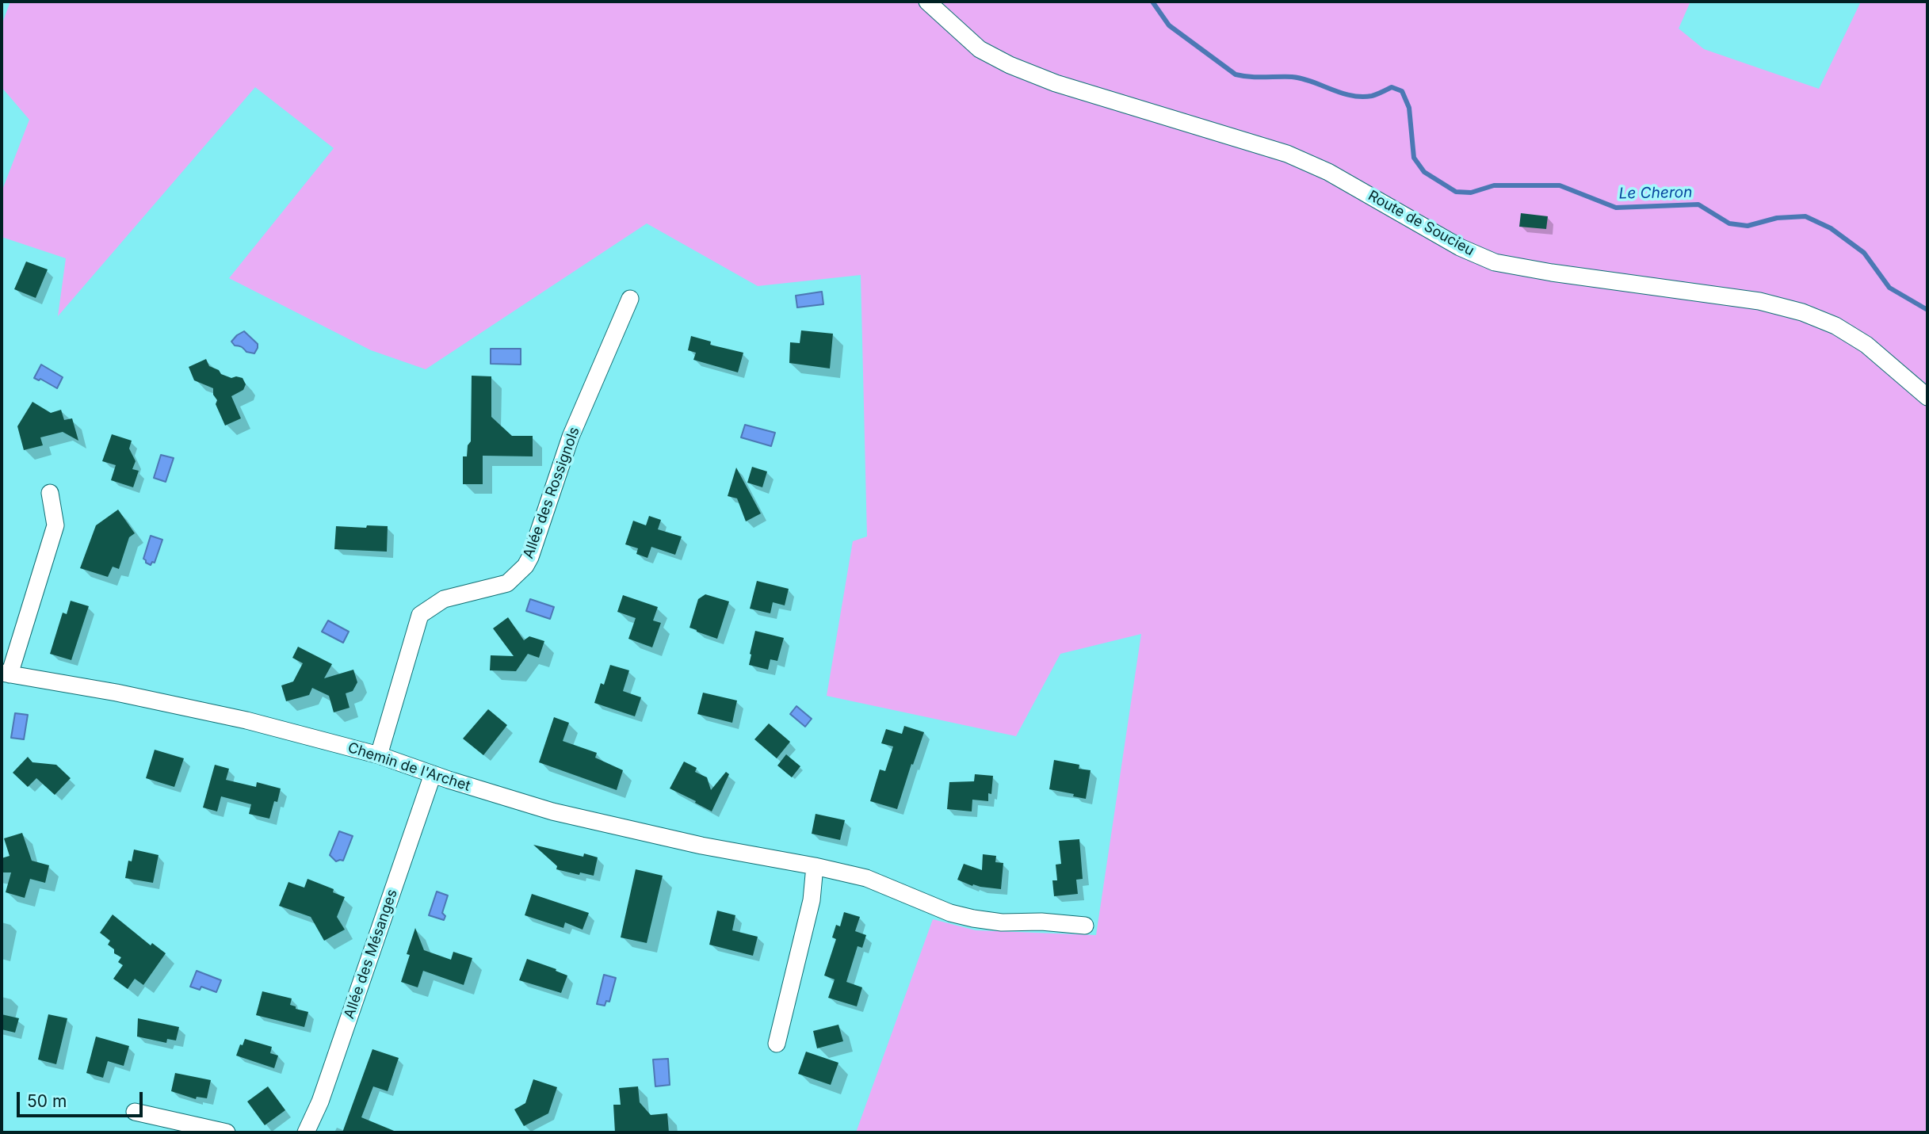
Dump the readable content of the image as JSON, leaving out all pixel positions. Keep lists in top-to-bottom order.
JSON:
{
  "streets": {
    "street": [
      "Route de Soucieu",
      "Allée des Rossignols",
      "Chemin de l'Archet",
      "Allée des Mésanges"
    ]
  },
  "crossings": [
    ["Allée des Rossignols", "Chemin de l'Archet"],
    ["Chemin de l'Archet", "Allée des Mésanges"]
  ],
  "water": ["Le Cheron"],
  "scale_bar": "50 m"
}
